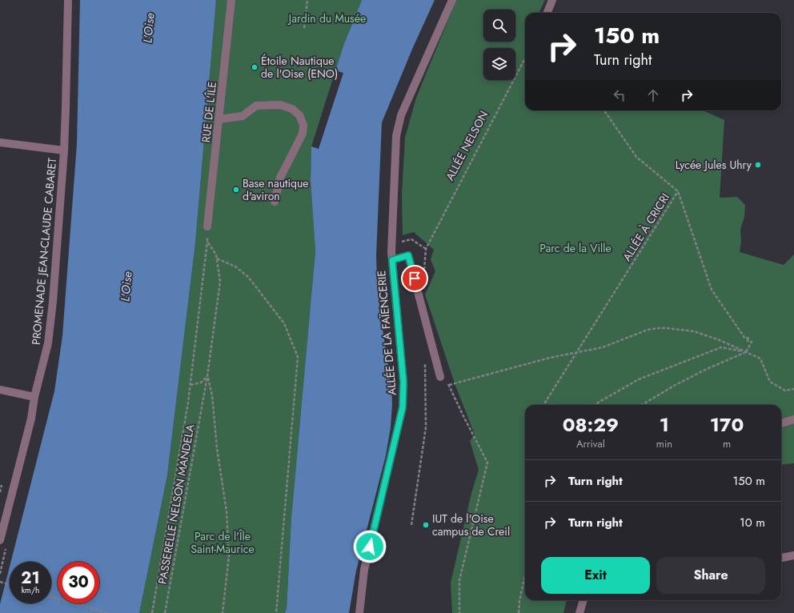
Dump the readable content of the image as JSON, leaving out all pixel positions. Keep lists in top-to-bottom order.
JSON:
{
  "streets": {
    "street": ["RUE DE L'ÎLE", "PROMENADE JEAN-CLAUDE CABARET", "ALLÉE DE LA FAÏENCERIE"],
    "path": ["ALLÉE NELSON", "ALLÉE À CRICRI", "PASSERELLE NELSON MANDELA"]
  },
  "crossings": [
    ["ALLÉE NELSON", "ALLÉE DE LA FAÏENCERIE"]
  ],
  "water": ["L'Oise"],
  "parks": ["Jardin du Musée", "Parc de la Ville", "Parc de l'Île Saint-Maurice"],
  "places": [
    "Étoile Nautique de l'Oise (ENO)",
    "Lycée Jules Uhry",
    "Base nautique d'aviron",
    "IUT de l'Oise campus de Creil"
  ],
  "page": {
    "turn": ["150 m", "Turn right"],
    "eta": [
      "08:29",
      "Arrival",
      "1",
      "min",
      "170",
      "m"
    ],
    "list": [
      {
        "name": "Turn right",
        "value": "150 m"
      },
      {
        "name": "Turn right",
        "value": "10 m"
      }
    ],
    "buttons": ["Exit", "Share"],
    "speed": "21 km/h",
    "limit": "30"
  }
}
